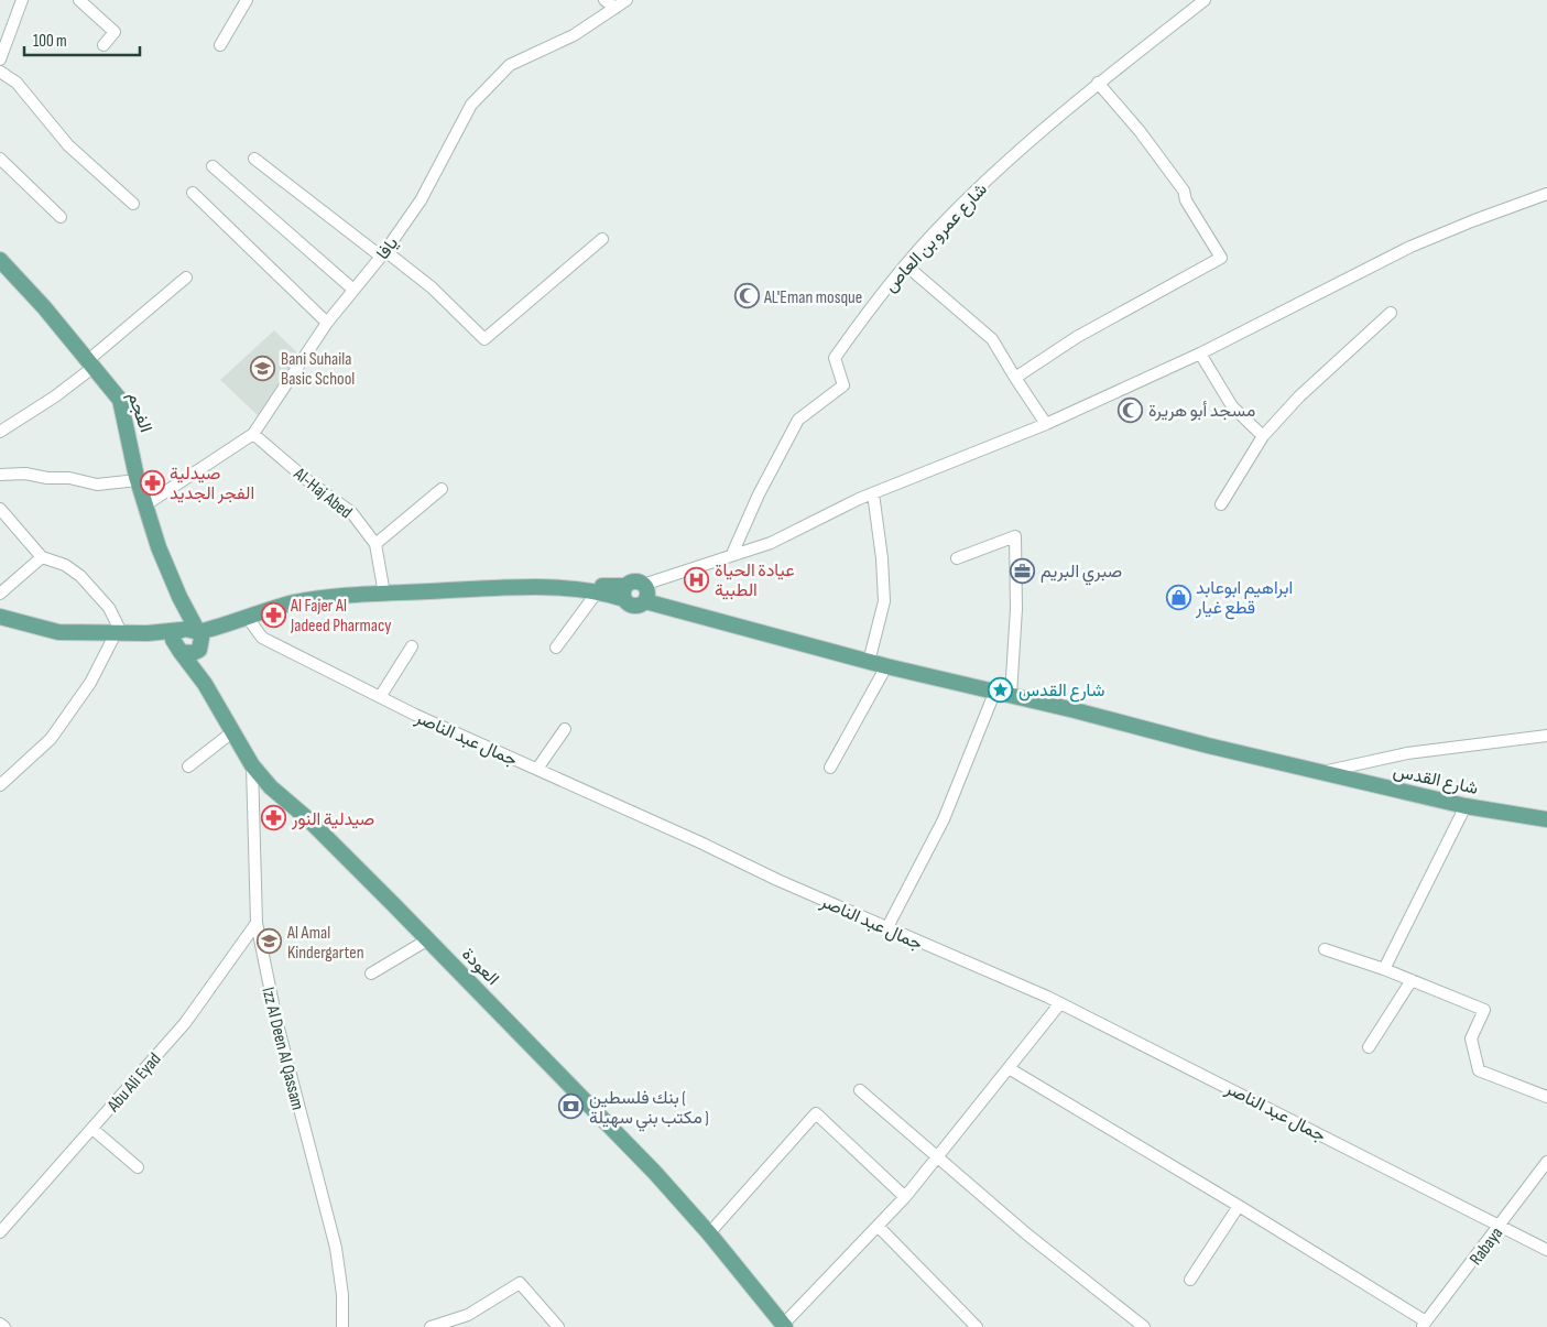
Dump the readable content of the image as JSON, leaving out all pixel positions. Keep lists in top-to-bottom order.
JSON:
{
  "streets": {
    "main road": ["الفجم", "شارع القدس", "العودة"],
    "street": [
      "شارع عمرو بن العاص",
      "يافا",
      "Al-Haj Abed",
      "جمال عبد الناصر",
      "Izz Al Deen Al Qassam",
      "Abu Ali Eyad",
      "Rabaya"
    ]
  },
  "crossings": [
    ["يافا", "الفجم"],
    ["يافا", "Al-Haj Abed"],
    ["الفجم", "العودة"],
    ["جمال عبد الناصر", "Rabaya"],
    ["العودة", "Izz Al Deen Al Qassam"],
    ["Izz Al Deen Al Qassam", "Abu Ali Eyad"]
  ],
  "places": {
    "mosque": ["AL'Eman mosque", "مسجد أبو هريرة"],
    "school or university": ["Bani Suhaila Basic School", "Al Amal Kindergarten"],
    "pharmacy": ["صيدلية الفجر الجديد", "Al Fajer Al Jadeed Pharmacy", "صيدلية النور"],
    "office": ["صبري البريم"],
    "hospital": ["عيادة الحياة الطبية"],
    "shop": ["ابراهيم ابوعابد قطع غيار"],
    "place": ["شارع القدس"],
    "bank": ["بنك فلسطين ( مكتب بني سهيلة )"]
  },
  "scale_bar": "100 m"
}
